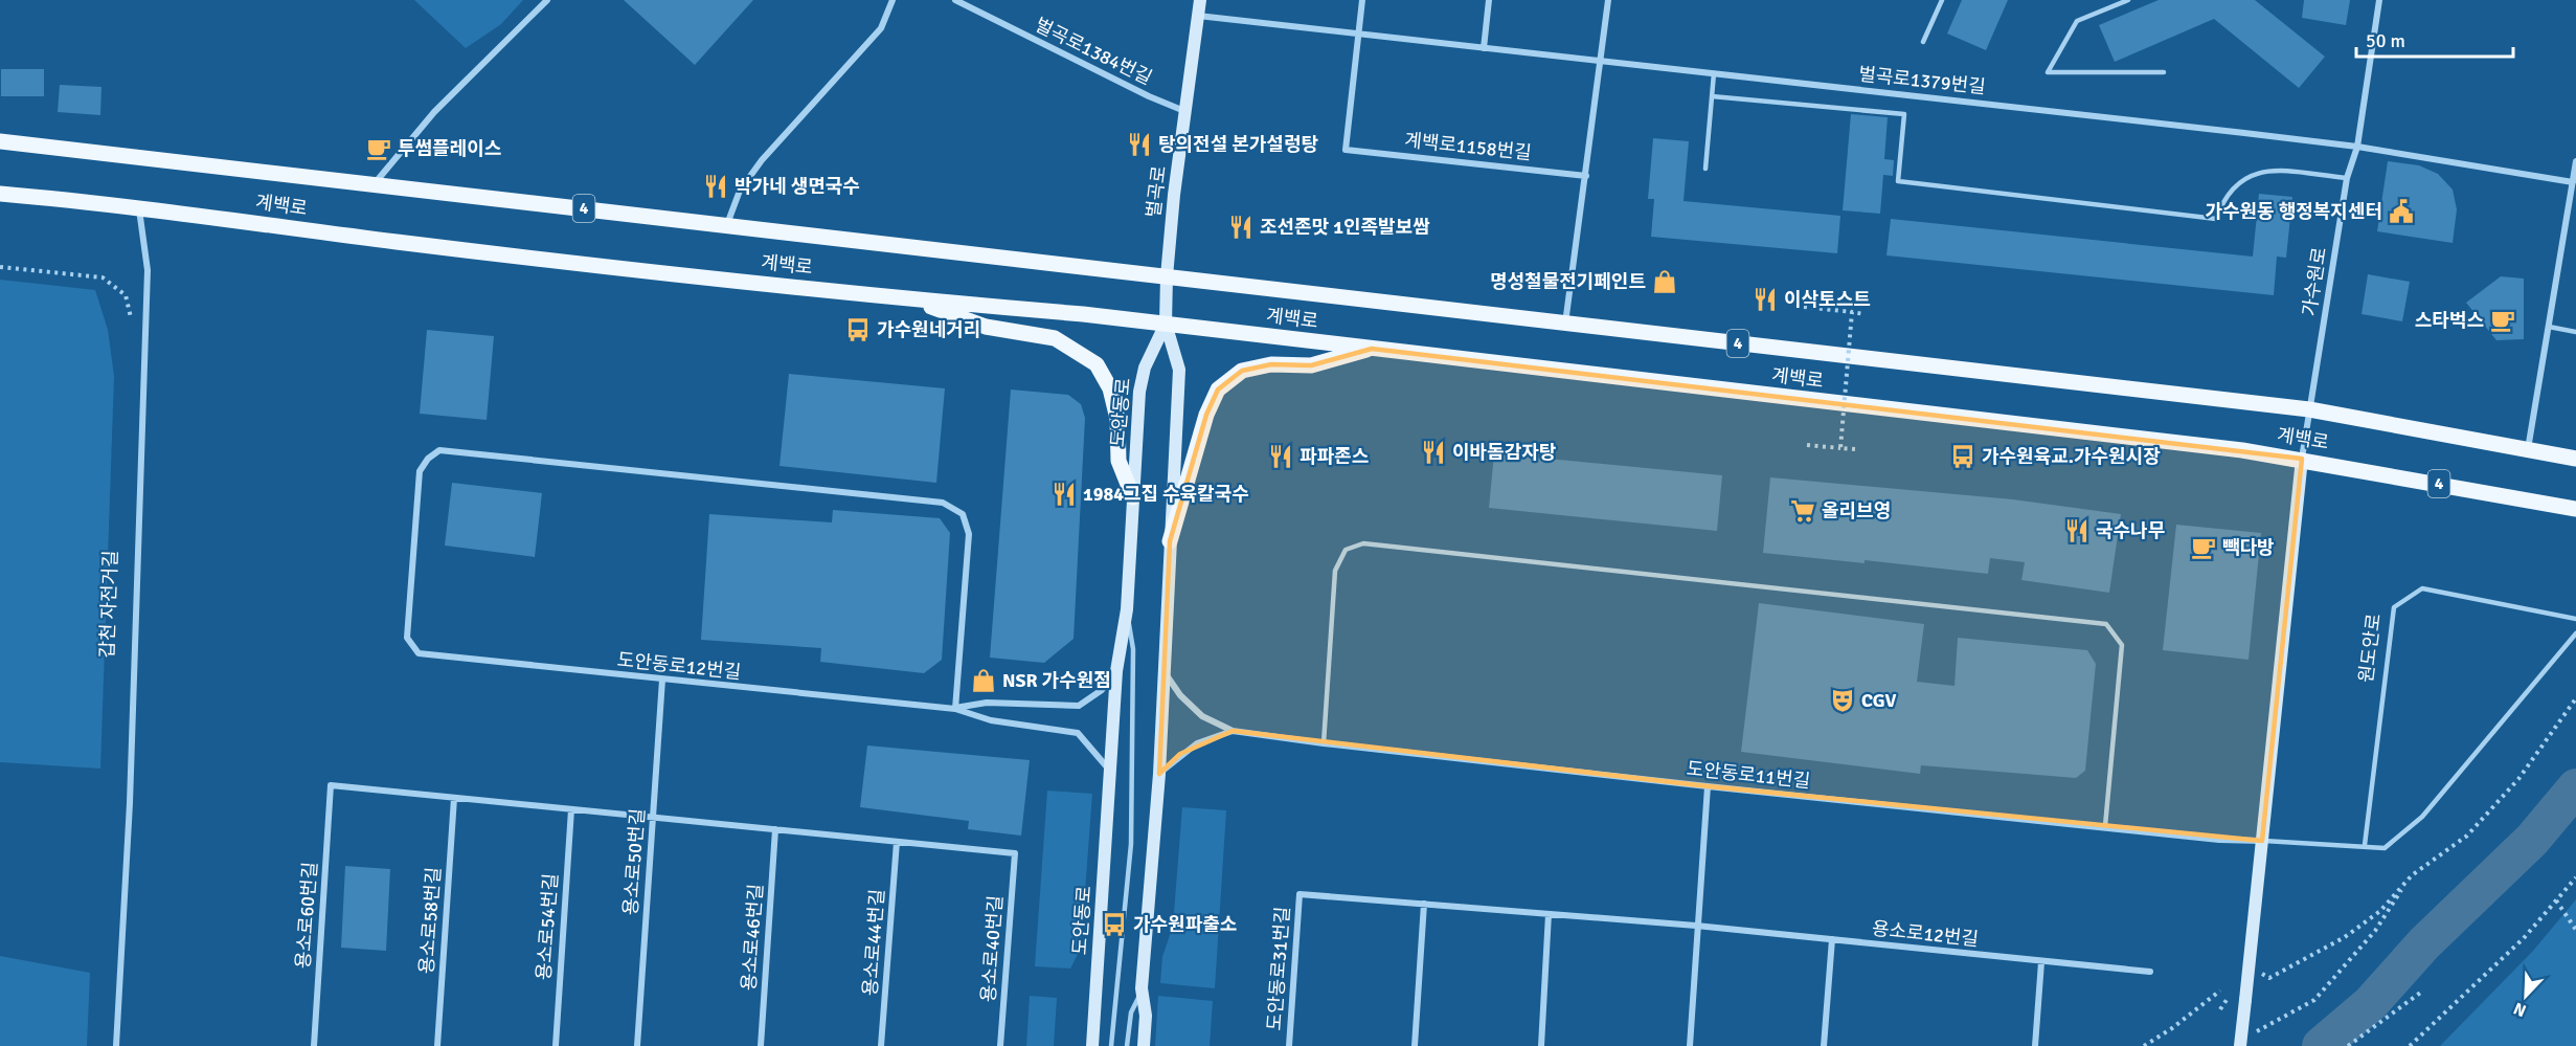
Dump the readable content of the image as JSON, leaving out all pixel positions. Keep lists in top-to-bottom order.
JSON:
{
  "streets": {
    "main road": [
      "벌곡로",
      "계백로",
      "4",
      "도안동로"
    ],
    "street": [
      "벌곡로1384번길",
      "벌곡로1379번길",
      "계백로1158번길",
      "가수원로",
      "도안동로12번길",
      "도안동로11번길",
      "용소로50번길",
      "용소로60번길",
      "용소로58번길",
      "용소로54번길",
      "용소로12번길",
      "용소로46번길",
      "용소로44번길",
      "용소로40번길",
      "도안동로31번길"
    ],
    "lane": ["원도안로"]
  },
  "crossings": [
    ["벌곡로1384번길", "벌곡로"],
    ["벌곡로1379번길", "계백로1158번길"],
    ["벌곡로1379번길", "벌곡로"],
    ["벌곡로1379번길", "가수원로"],
    ["벌곡로", "계백로"],
    ["벌곡로", "도안동로"],
    ["계백로", "가수원로"],
    ["계백로", "도안동로"],
    ["도안동로12번길", "용소로50번길"],
    ["용소로60번길", "용소로58번길"],
    ["용소로12번길", "도안동로31번길"],
    ["용소로44번길", "용소로40번길"]
  ],
  "places": {
    "restaurant": [
      "탕의전설 본가설렁탕",
      "박가네 생면국수",
      "조선존맛 1인족발보쌈",
      "이삭토스트",
      "이바돔감자탕",
      "파파존스",
      "1984그집 수육칼국수",
      "국수나무"
    ],
    "cafe": ["투썸플레이스", "스타벅스", "빽다방"],
    "public building": ["가수원동 행정복지센터"],
    "shop": ["명성철물전기페인트", "NSR 가수원점"],
    "bus stop": ["가수원네거리", "가수원육교.가수원시장", "가수원파출소"],
    "supermarket": ["올리브영"],
    "theatre": ["CGV"]
  },
  "scale_bar": "50 m",
  "north": "bottom left"
}
